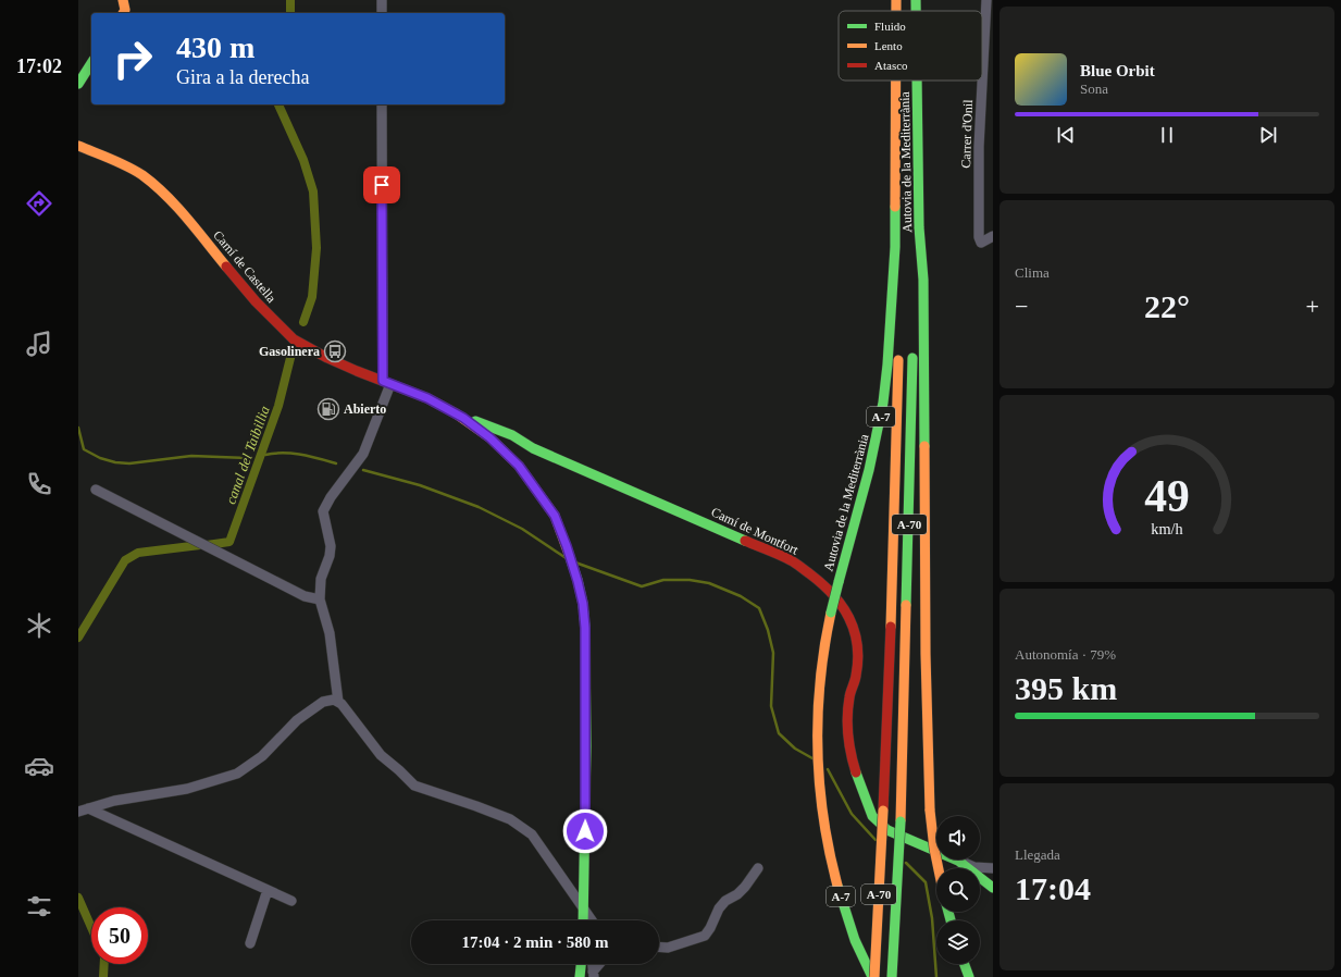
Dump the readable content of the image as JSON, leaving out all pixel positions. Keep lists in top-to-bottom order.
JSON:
{
  "streets": {
    "main road": [
      "Autovia de la Mediterrània",
      "Camí de Castella",
      "A-7",
      "A-70",
      "Camí de Montfort"
    ],
    "street": ["Carrer d'Onil"]
  },
  "crossings": [
    ["Autovia de la Mediterrània", "A-70"],
    ["Camí de Castella", "Camí de Montfort"]
  ],
  "water": ["canal del Taibillia"],
  "places": {
    "bus stop": ["Gasolinera"],
    "fuel station": ["Abierto"]
  },
  "legend": ["Fluido", "Lento", "Atasco"],
  "page": {
    "tabs": "17:02",
    "turn": ["430 m", "Gira a la derecha"],
    "song": ["Blue Orbit", "Sona"],
    "tile": [
      "Clima",
      ["Autonomía · 79%", "395 km"],
      ["Llegada", "17:04"]
    ],
    "heat": ["−", "22°", "+"],
    "limit": "50",
    "trip": "17:04 · 2 min · 580 m",
    "gauge": ["49", "km/h"]
  }
}
